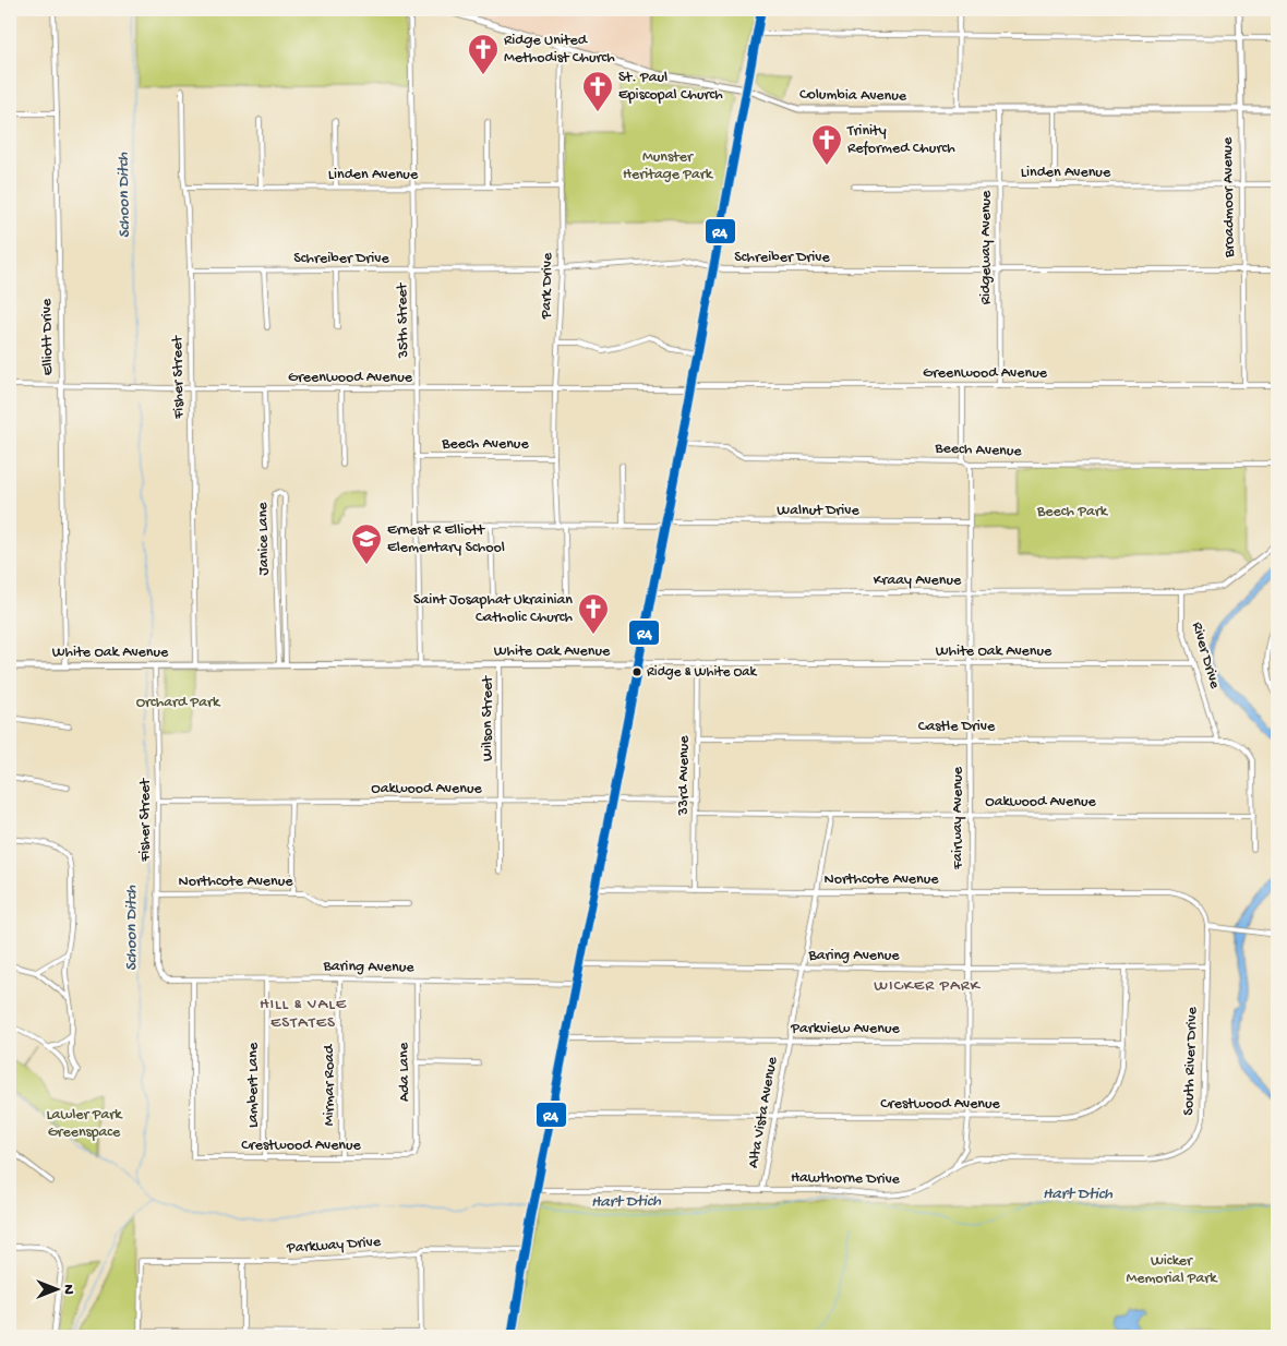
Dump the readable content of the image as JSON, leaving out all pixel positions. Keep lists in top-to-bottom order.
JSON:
{
  "streets": {
    "street": [
      "Columbia Avenue",
      "Linden Avenue",
      "Broadmoor Avenue",
      "Ridgeway Avenue",
      "Schreiber Drive",
      "Park Drive",
      "35th Street",
      "Elliott Drive",
      "Greenwood Avenue",
      "Fisher Street",
      "Beech Avenue",
      "Walnut Drive",
      "Janice Lane",
      "Kraay Avenue",
      "White Oak Avenue",
      "River Drive",
      "Wilson Street",
      "Castle Drive",
      "33rd Avenue",
      "Oakwood Avenue",
      "Fairway Avenue",
      "Northcote Avenue",
      "Baring Avenue",
      "Parkview Avenue",
      "South River Drive",
      "Ada Lane",
      "Lambert Lane",
      "Mirmar Road",
      "Crestwood Avenue",
      "Alta Vista Avenue",
      "Hawthorne Drive",
      "Parkway Drive"
    ]
  },
  "crossings": [
    ["Columbia Avenue", "Broadmoor Avenue"],
    ["Columbia Avenue", "Ridgeway Avenue"],
    ["Columbia Avenue", "Park Drive"],
    ["Linden Avenue", "Broadmoor Avenue"],
    ["Linden Avenue", "Ridgeway Avenue"],
    ["Linden Avenue", "Park Drive"],
    ["Linden Avenue", "35th Street"],
    ["Linden Avenue", "Fisher Street"],
    ["Broadmoor Avenue", "Schreiber Drive"],
    ["Broadmoor Avenue", "Greenwood Avenue"],
    ["Ridgeway Avenue", "Schreiber Drive"],
    ["Ridgeway Avenue", "Greenwood Avenue"],
    ["Schreiber Drive", "Park Drive"],
    ["Schreiber Drive", "35th Street"],
    ["Schreiber Drive", "Fisher Street"],
    ["Park Drive", "Greenwood Avenue"],
    ["Park Drive", "Beech Avenue"],
    ["Park Drive", "Walnut Drive"],
    ["35th Street", "Greenwood Avenue"],
    ["35th Street", "Beech Avenue"],
    ["35th Street", "Walnut Drive"],
    ["35th Street", "White Oak Avenue"],
    ["Elliott Drive", "Greenwood Avenue"],
    ["Elliott Drive", "White Oak Avenue"],
    ["Greenwood Avenue", "Fisher Street"],
    ["Fisher Street", "White Oak Avenue"],
    ["Fisher Street", "Oakwood Avenue"],
    ["Fisher Street", "Northcote Avenue"],
    ["Fisher Street", "Baring Avenue"],
    ["Beech Avenue", "Fairway Avenue"],
    ["Walnut Drive", "Fairway Avenue"],
    ["Janice Lane", "White Oak Avenue"],
    ["Kraay Avenue", "River Drive"],
    ["Kraay Avenue", "Fairway Avenue"],
    ["White Oak Avenue", "River Drive"],
    ["White Oak Avenue", "Wilson Street"],
    ["White Oak Avenue", "33rd Avenue"],
    ["White Oak Avenue", "Fairway Avenue"],
    ["River Drive", "Castle Drive"],
    ["Wilson Street", "Oakwood Avenue"],
    ["Castle Drive", "33rd Avenue"],
    ["Castle Drive", "Fairway Avenue"],
    ["33rd Avenue", "Oakwood Avenue"],
    ["33rd Avenue", "Northcote Avenue"],
    ["Oakwood Avenue", "Fairway Avenue"],
    ["Oakwood Avenue", "Alta Vista Avenue"],
    ["Fairway Avenue", "Northcote Avenue"],
    ["Fairway Avenue", "Baring Avenue"],
    ["Fairway Avenue", "Parkview Avenue"],
    ["Fairway Avenue", "Crestwood Avenue"],
    ["Fairway Avenue", "Hawthorne Drive"],
    ["Northcote Avenue", "South River Drive"],
    ["Northcote Avenue", "Alta Vista Avenue"],
    ["Baring Avenue", "Ada Lane"],
    ["Baring Avenue", "Lambert Lane"],
    ["Baring Avenue", "Mirmar Road"],
    ["Baring Avenue", "Crestwood Avenue"],
    ["Baring Avenue", "Alta Vista Avenue"],
    ["Parkview Avenue", "Crestwood Avenue"],
    ["Parkview Avenue", "Alta Vista Avenue"],
    ["South River Drive", "Hawthorne Drive"],
    ["Ada Lane", "Crestwood Avenue"],
    ["Lambert Lane", "Crestwood Avenue"],
    ["Mirmar Road", "Crestwood Avenue"],
    ["Crestwood Avenue", "Alta Vista Avenue"],
    ["Alta Vista Avenue", "Hawthorne Drive"]
  ],
  "districts": ["WICKER PARK", "HILL & VALE ESTATES"],
  "water": ["Schoon Ditch", "Hart Dtich"],
  "parks": [
    "Munster Heritage Park",
    "Beech Park",
    "Orchard Park",
    "Lawler Park Greenspace",
    "Wicker Memorial Park"
  ],
  "places": {
    "church": [
      "Ridge United Methodist Church",
      "St. Paul Episcopal Church",
      "Trinity Reformed Church",
      "Saint Josaphat Ukrainian Catholic Church"
    ],
    "school or university": ["Ernest R Elliott Elementary School"],
    "other": ["Ridge & White Oak"]
  },
  "lines": ["transit line R4"],
  "north": "right"
}
